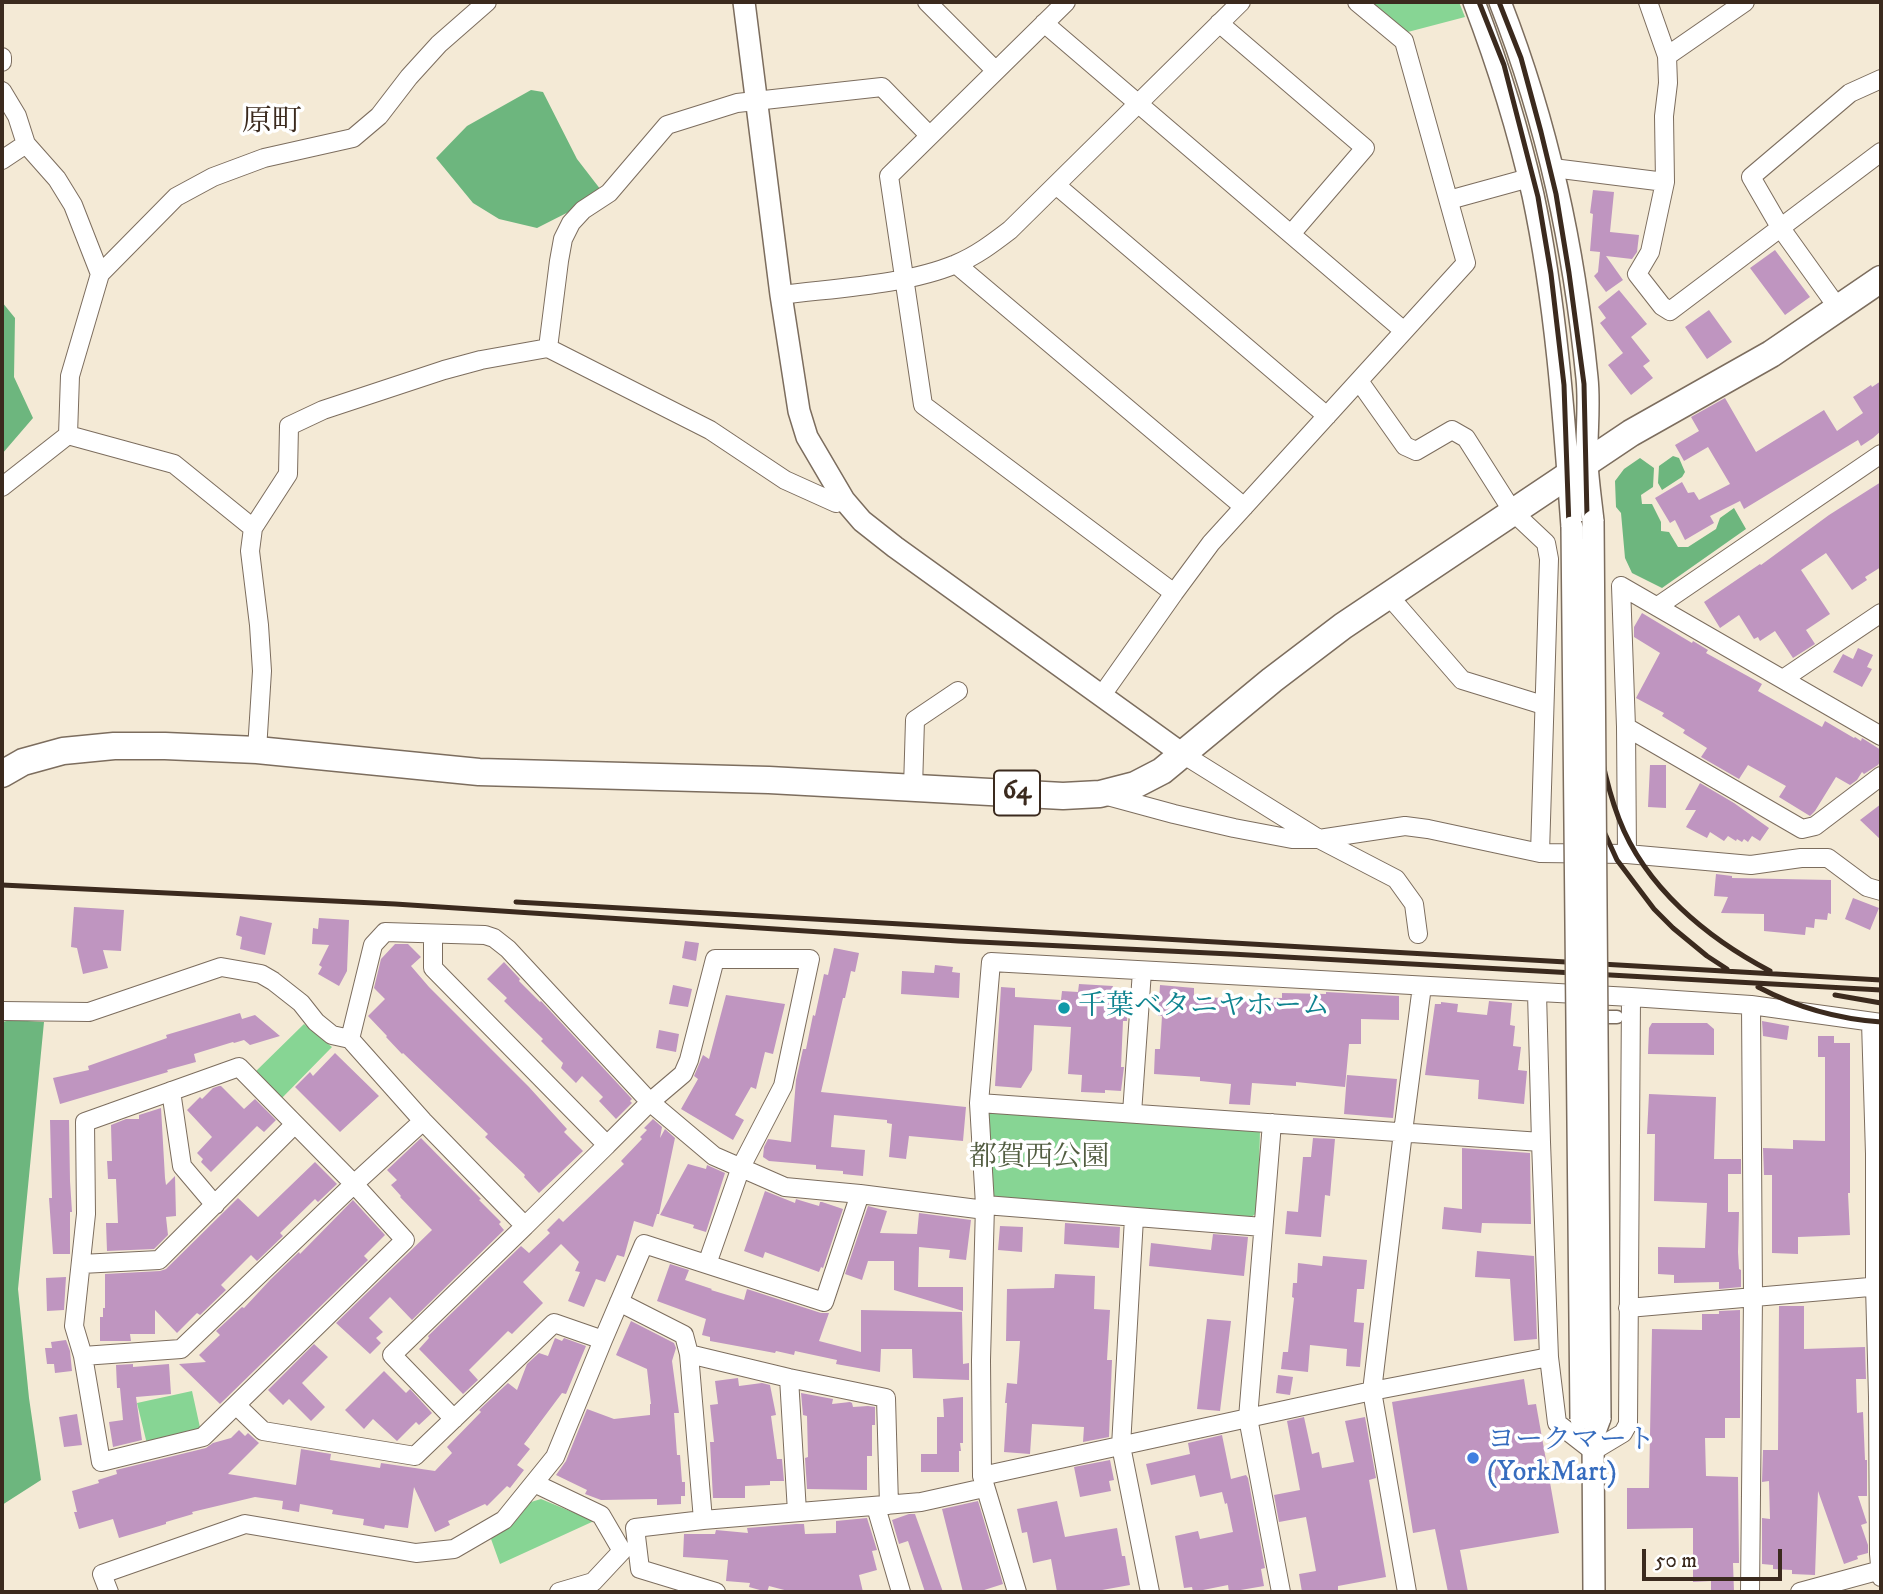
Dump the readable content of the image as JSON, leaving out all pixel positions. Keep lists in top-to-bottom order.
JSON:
{
  "streets": {
    "main road": ["64"]
  },
  "districts": ["原町"],
  "parks": ["都賀西公園"],
  "places": ["千葉ベタニヤホーム", "ヨークマート (YorkMart)"],
  "scale_bar": "50 m"
}
